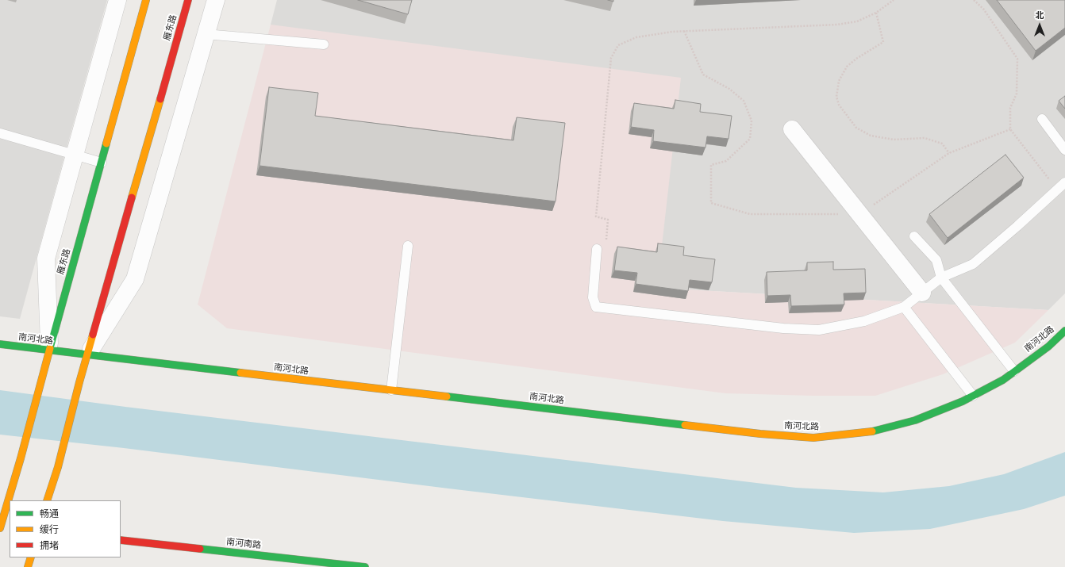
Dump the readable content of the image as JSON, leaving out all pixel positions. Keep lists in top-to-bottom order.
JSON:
{
  "streets": {
    "street": ["雁东路", "南河北路", "南河南路"]
  },
  "crossings": [
    ["雁东路", "南河北路"]
  ],
  "legend": ["畅通", "缓行", "拥堵"],
  "north": "top"
}
